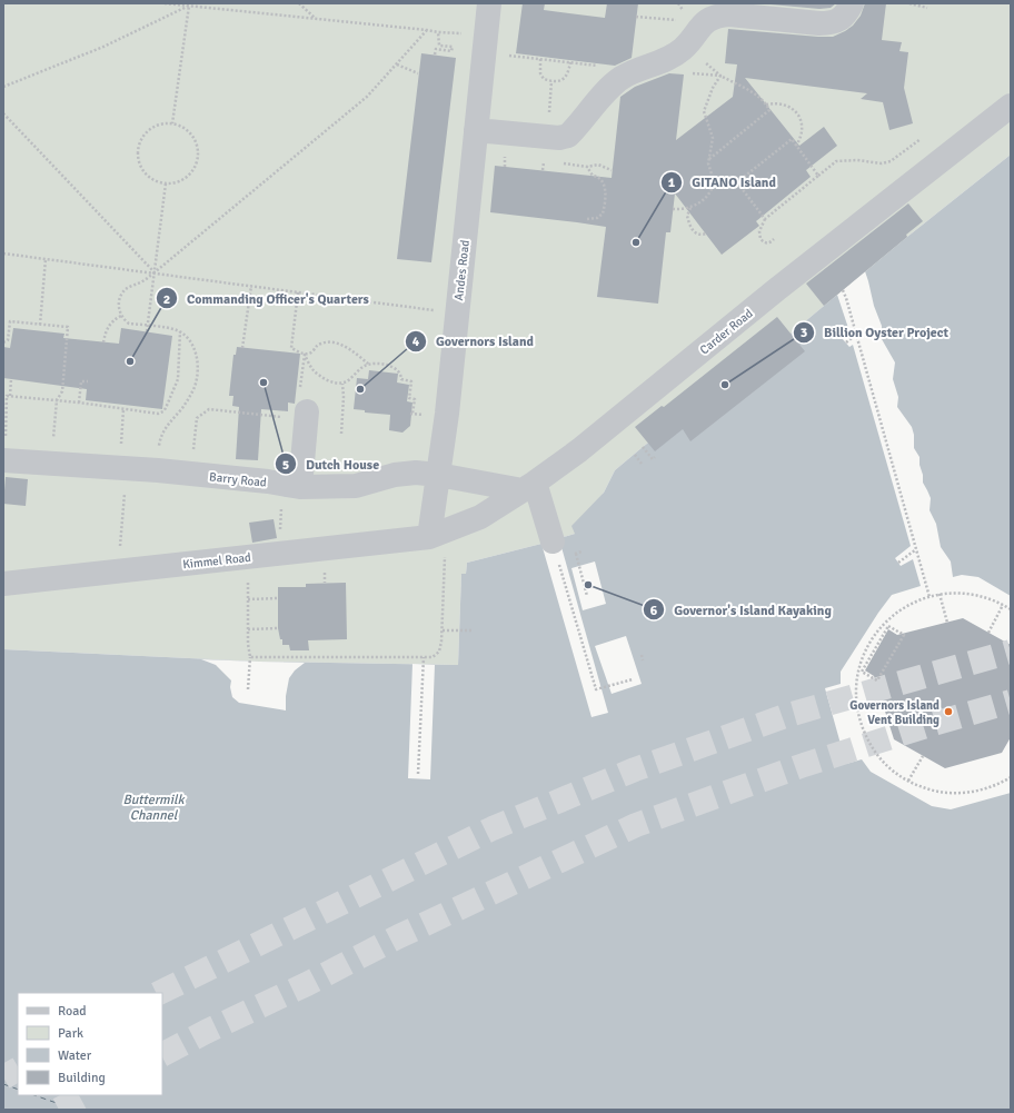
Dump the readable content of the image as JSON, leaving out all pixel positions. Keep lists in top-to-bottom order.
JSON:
{
  "streets": {
    "street": [
      "Andes Road",
      "Carder Road",
      "Barry Road",
      "Kimmel Road"
    ]
  },
  "crossings": [
    ["Andes Road", "Carder Road"],
    ["Andes Road", "Barry Road"],
    ["Andes Road", "Kimmel Road"],
    ["Carder Road", "Barry Road"],
    ["Carder Road", "Kimmel Road"]
  ],
  "water": ["Buttermilk Channel"],
  "places": [
    "GITANO Island",
    "Commanding Officer's Quarters",
    "Dutch House",
    "Billion Oyster Project",
    "Governors Island",
    "Governor's Island Kayaking",
    "Governors Island Vent Building"
  ],
  "legend": [
    "Road",
    "Park",
    "Water",
    "Building"
  ]
}
